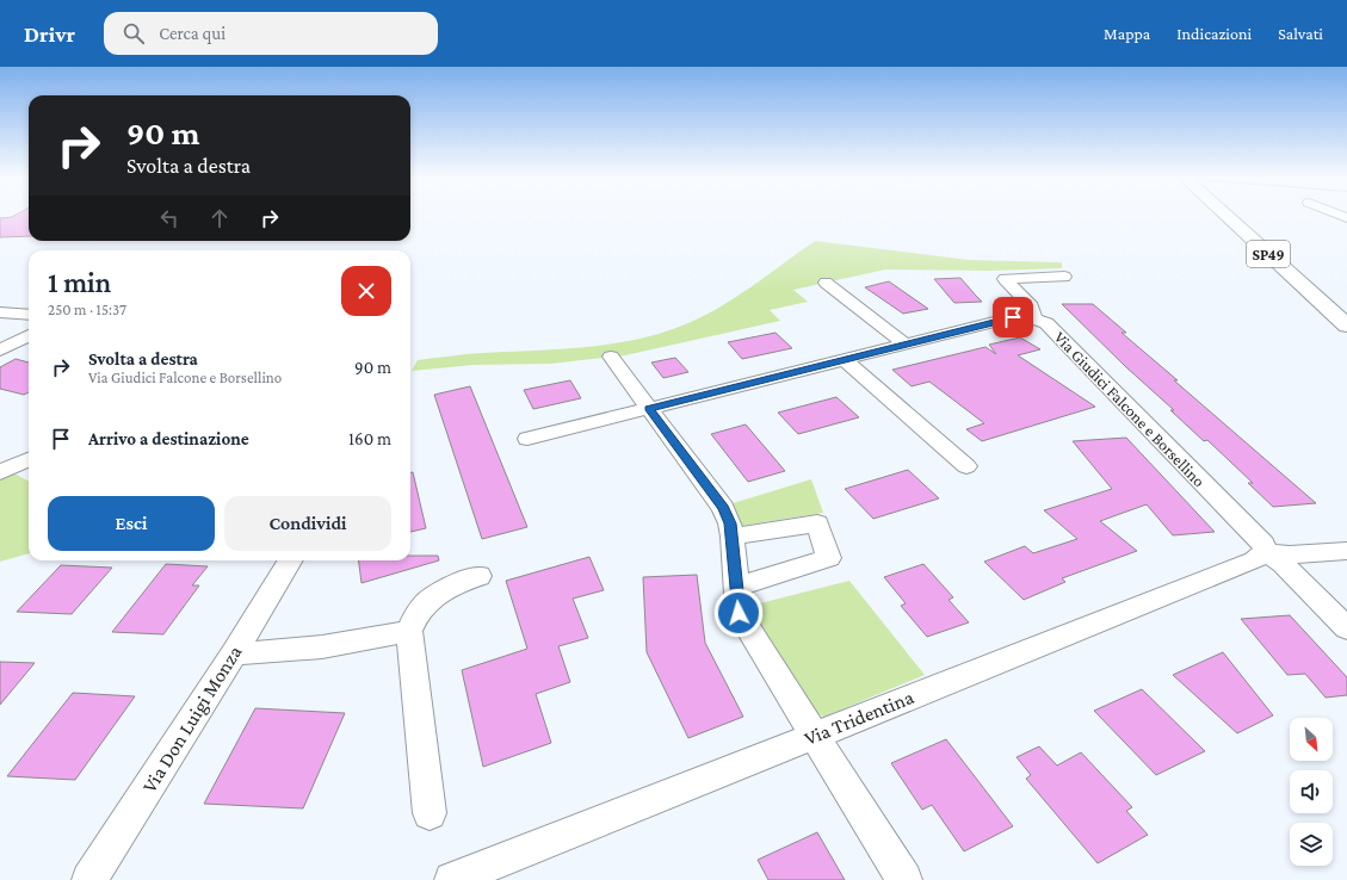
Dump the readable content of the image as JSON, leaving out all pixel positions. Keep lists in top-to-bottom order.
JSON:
{
  "streets": {
    "main road": ["SP49"],
    "street": ["Via Giudici Falcone e Borsellino", "Via Tridentina", "Via Don Luigi Monza"]
  },
  "crossings": [
    ["Via Giudici Falcone e Borsellino", "Via Tridentina"]
  ],
  "north": "bottom right",
  "page": {
    "header": "Drivr",
    "search": "Cerca qui",
    "nav": ["Mappa", "Indicazioni", "Salvati"],
    "turn": ["90 m", "Svolta a destra"],
    "heading": ["1 min", "250 m · 15:37"],
    "list": [
      {
        "name": "Svolta a destra",
        "note": "Via Giudici Falcone e Borsellino",
        "value": "90 m"
      },
      {
        "name": "Arrivo a destinazione",
        "value": "160 m"
      }
    ],
    "buttons": ["Esci", "Condividi"]
  }
}
